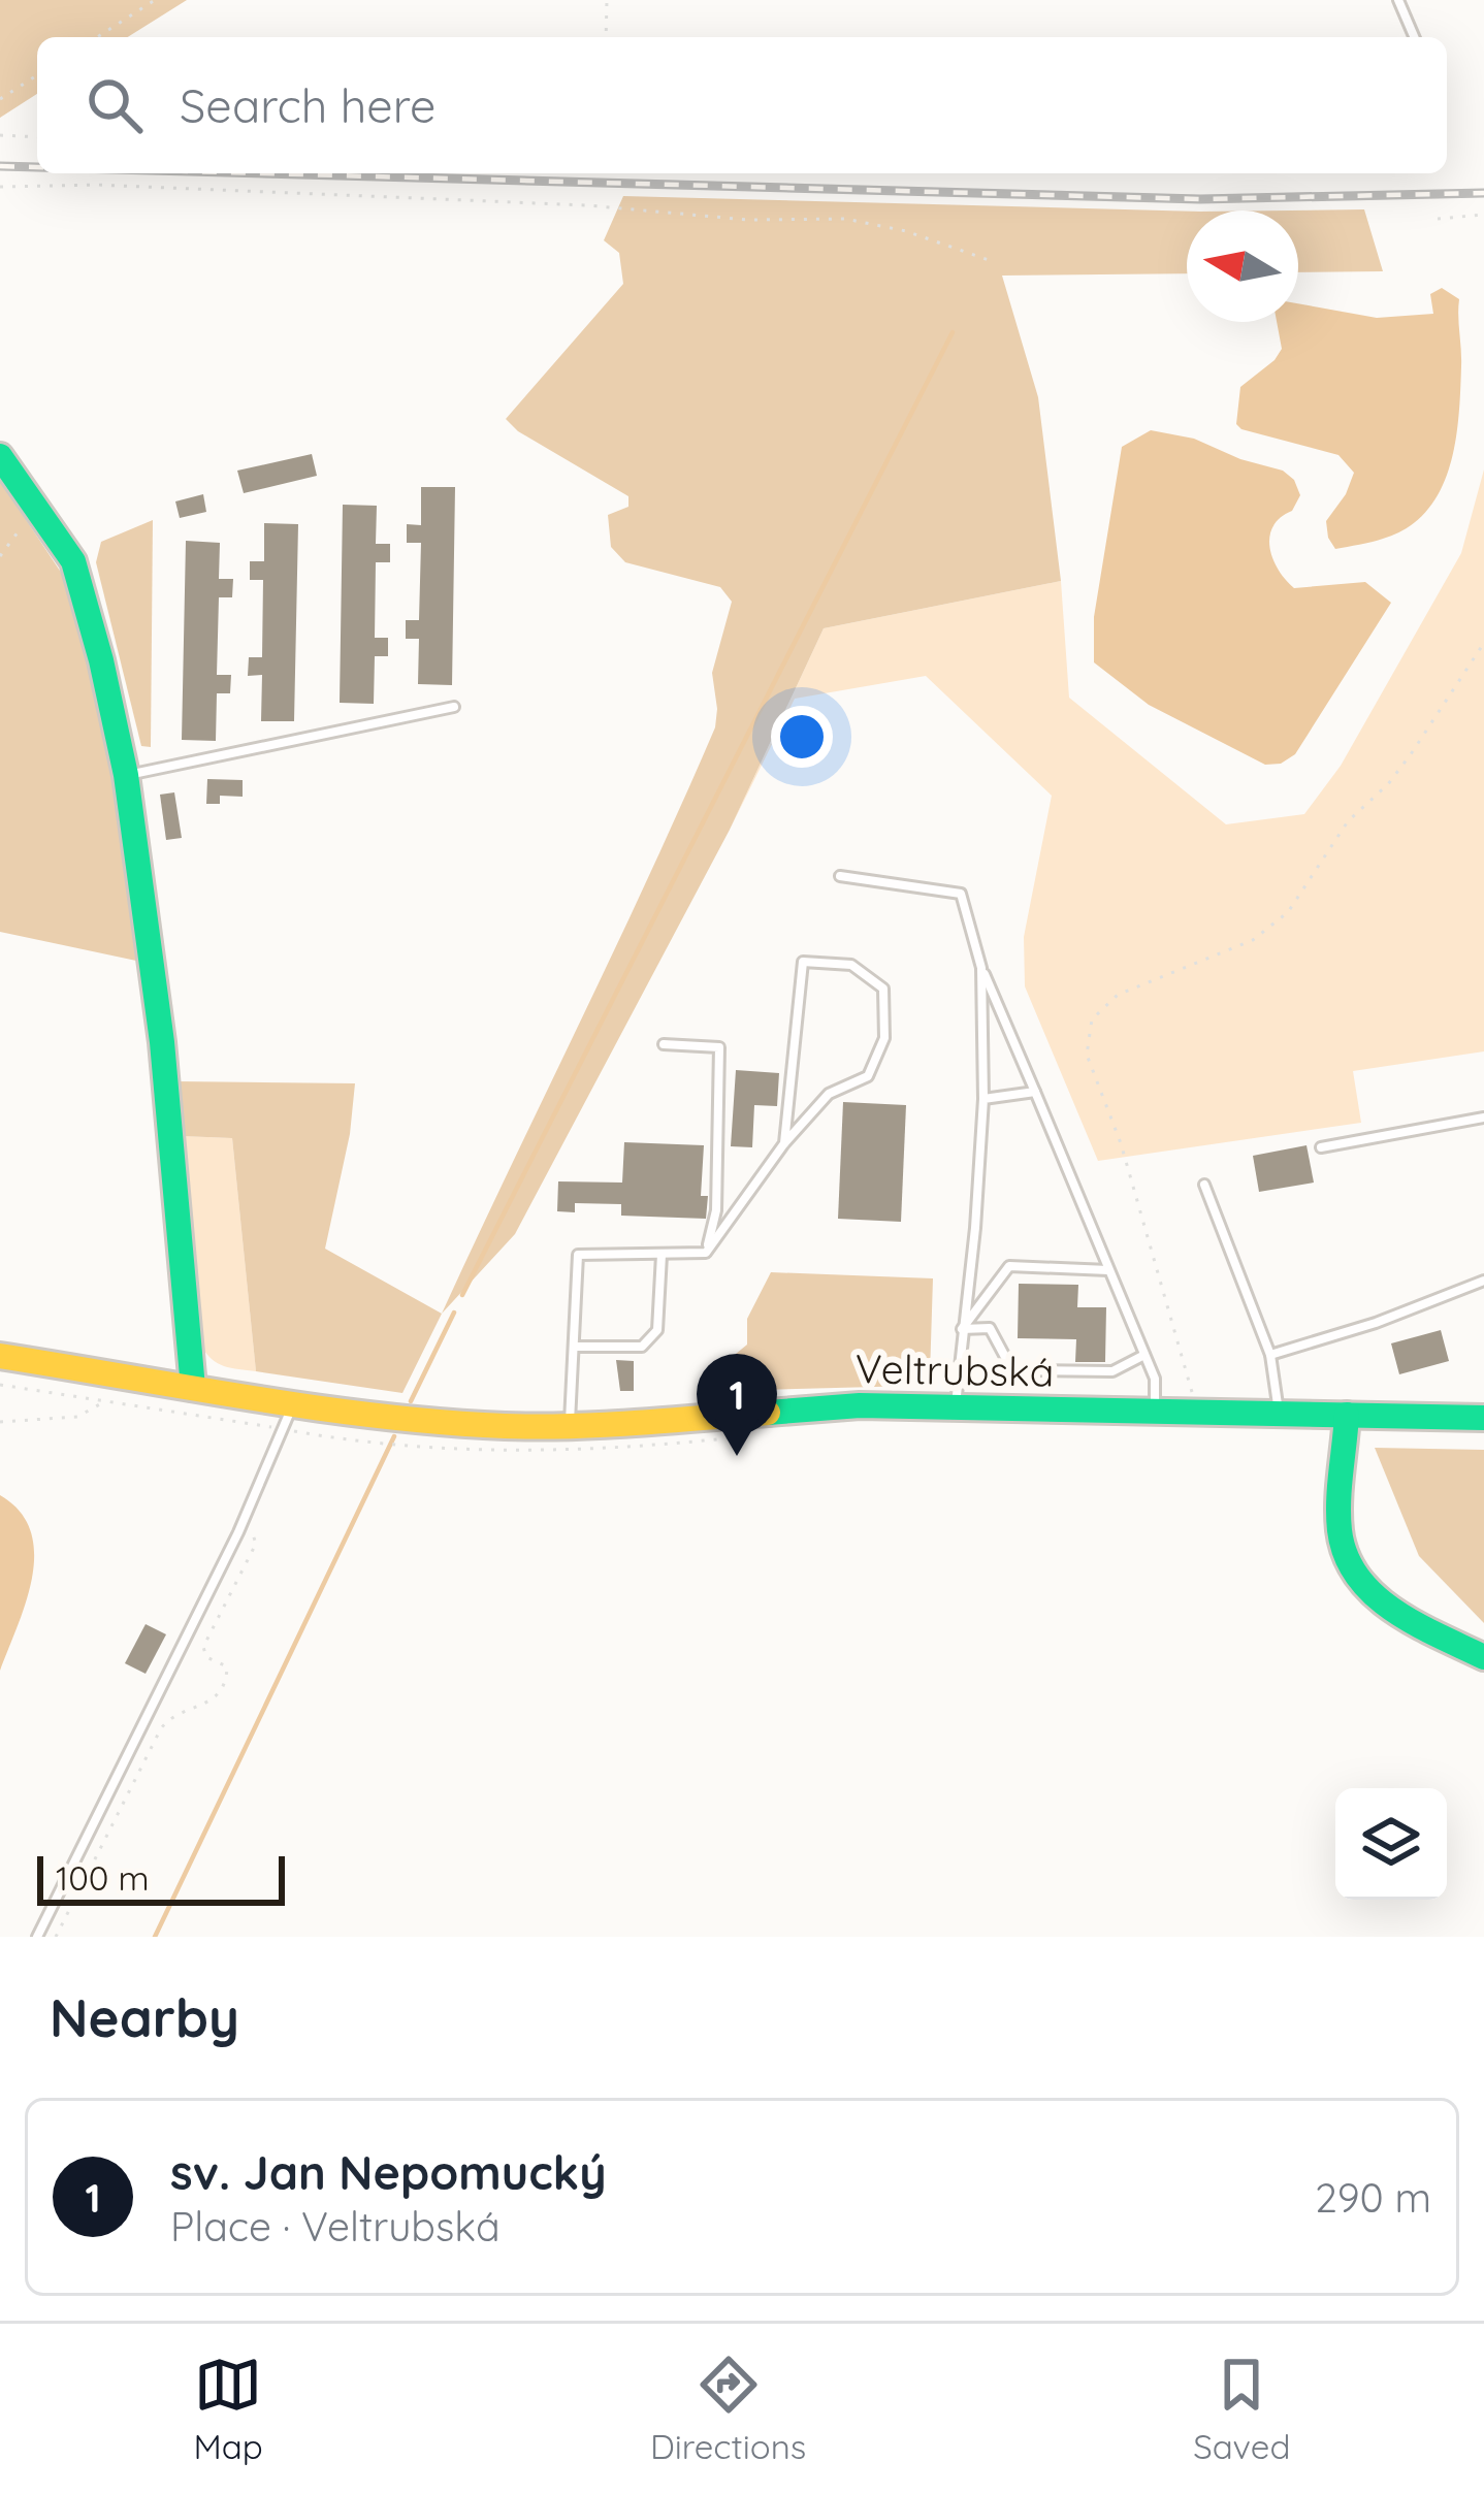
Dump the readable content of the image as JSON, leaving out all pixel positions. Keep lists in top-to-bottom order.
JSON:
{
  "streets": {
    "street": ["Veltrubská"]
  },
  "scale_bar": "100 m",
  "north": "left",
  "page": {
    "search": "Search here",
    "pins": "1",
    "scale": "100 m",
    "heading": "Nearby",
    "list": [
      {
        "mark": "1",
        "name": "sv. Jan Nepomucký",
        "note": "Place · Veltrubská",
        "value": "290 m"
      }
    ],
    "nav": ["Map", "Directions", "Saved"]
  }
}
